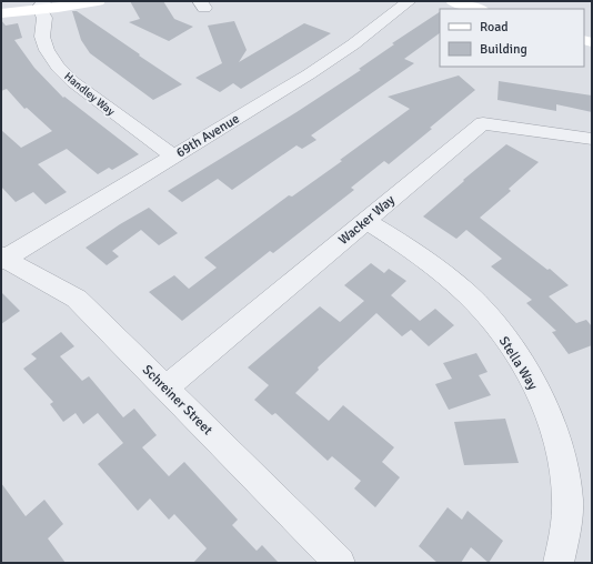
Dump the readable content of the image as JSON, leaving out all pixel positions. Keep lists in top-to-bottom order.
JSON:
{
  "streets": {
    "street": [
      "Handley Way",
      "69th Avenue",
      "Wacker Way",
      "Stella Way",
      "Schreiner Street"
    ]
  },
  "crossings": [
    ["Handley Way", "69th Avenue"],
    ["69th Avenue", "Schreiner Street"],
    ["Wacker Way", "Stella Way"],
    ["Wacker Way", "Schreiner Street"]
  ],
  "legend": ["Road", "Building"]
}
